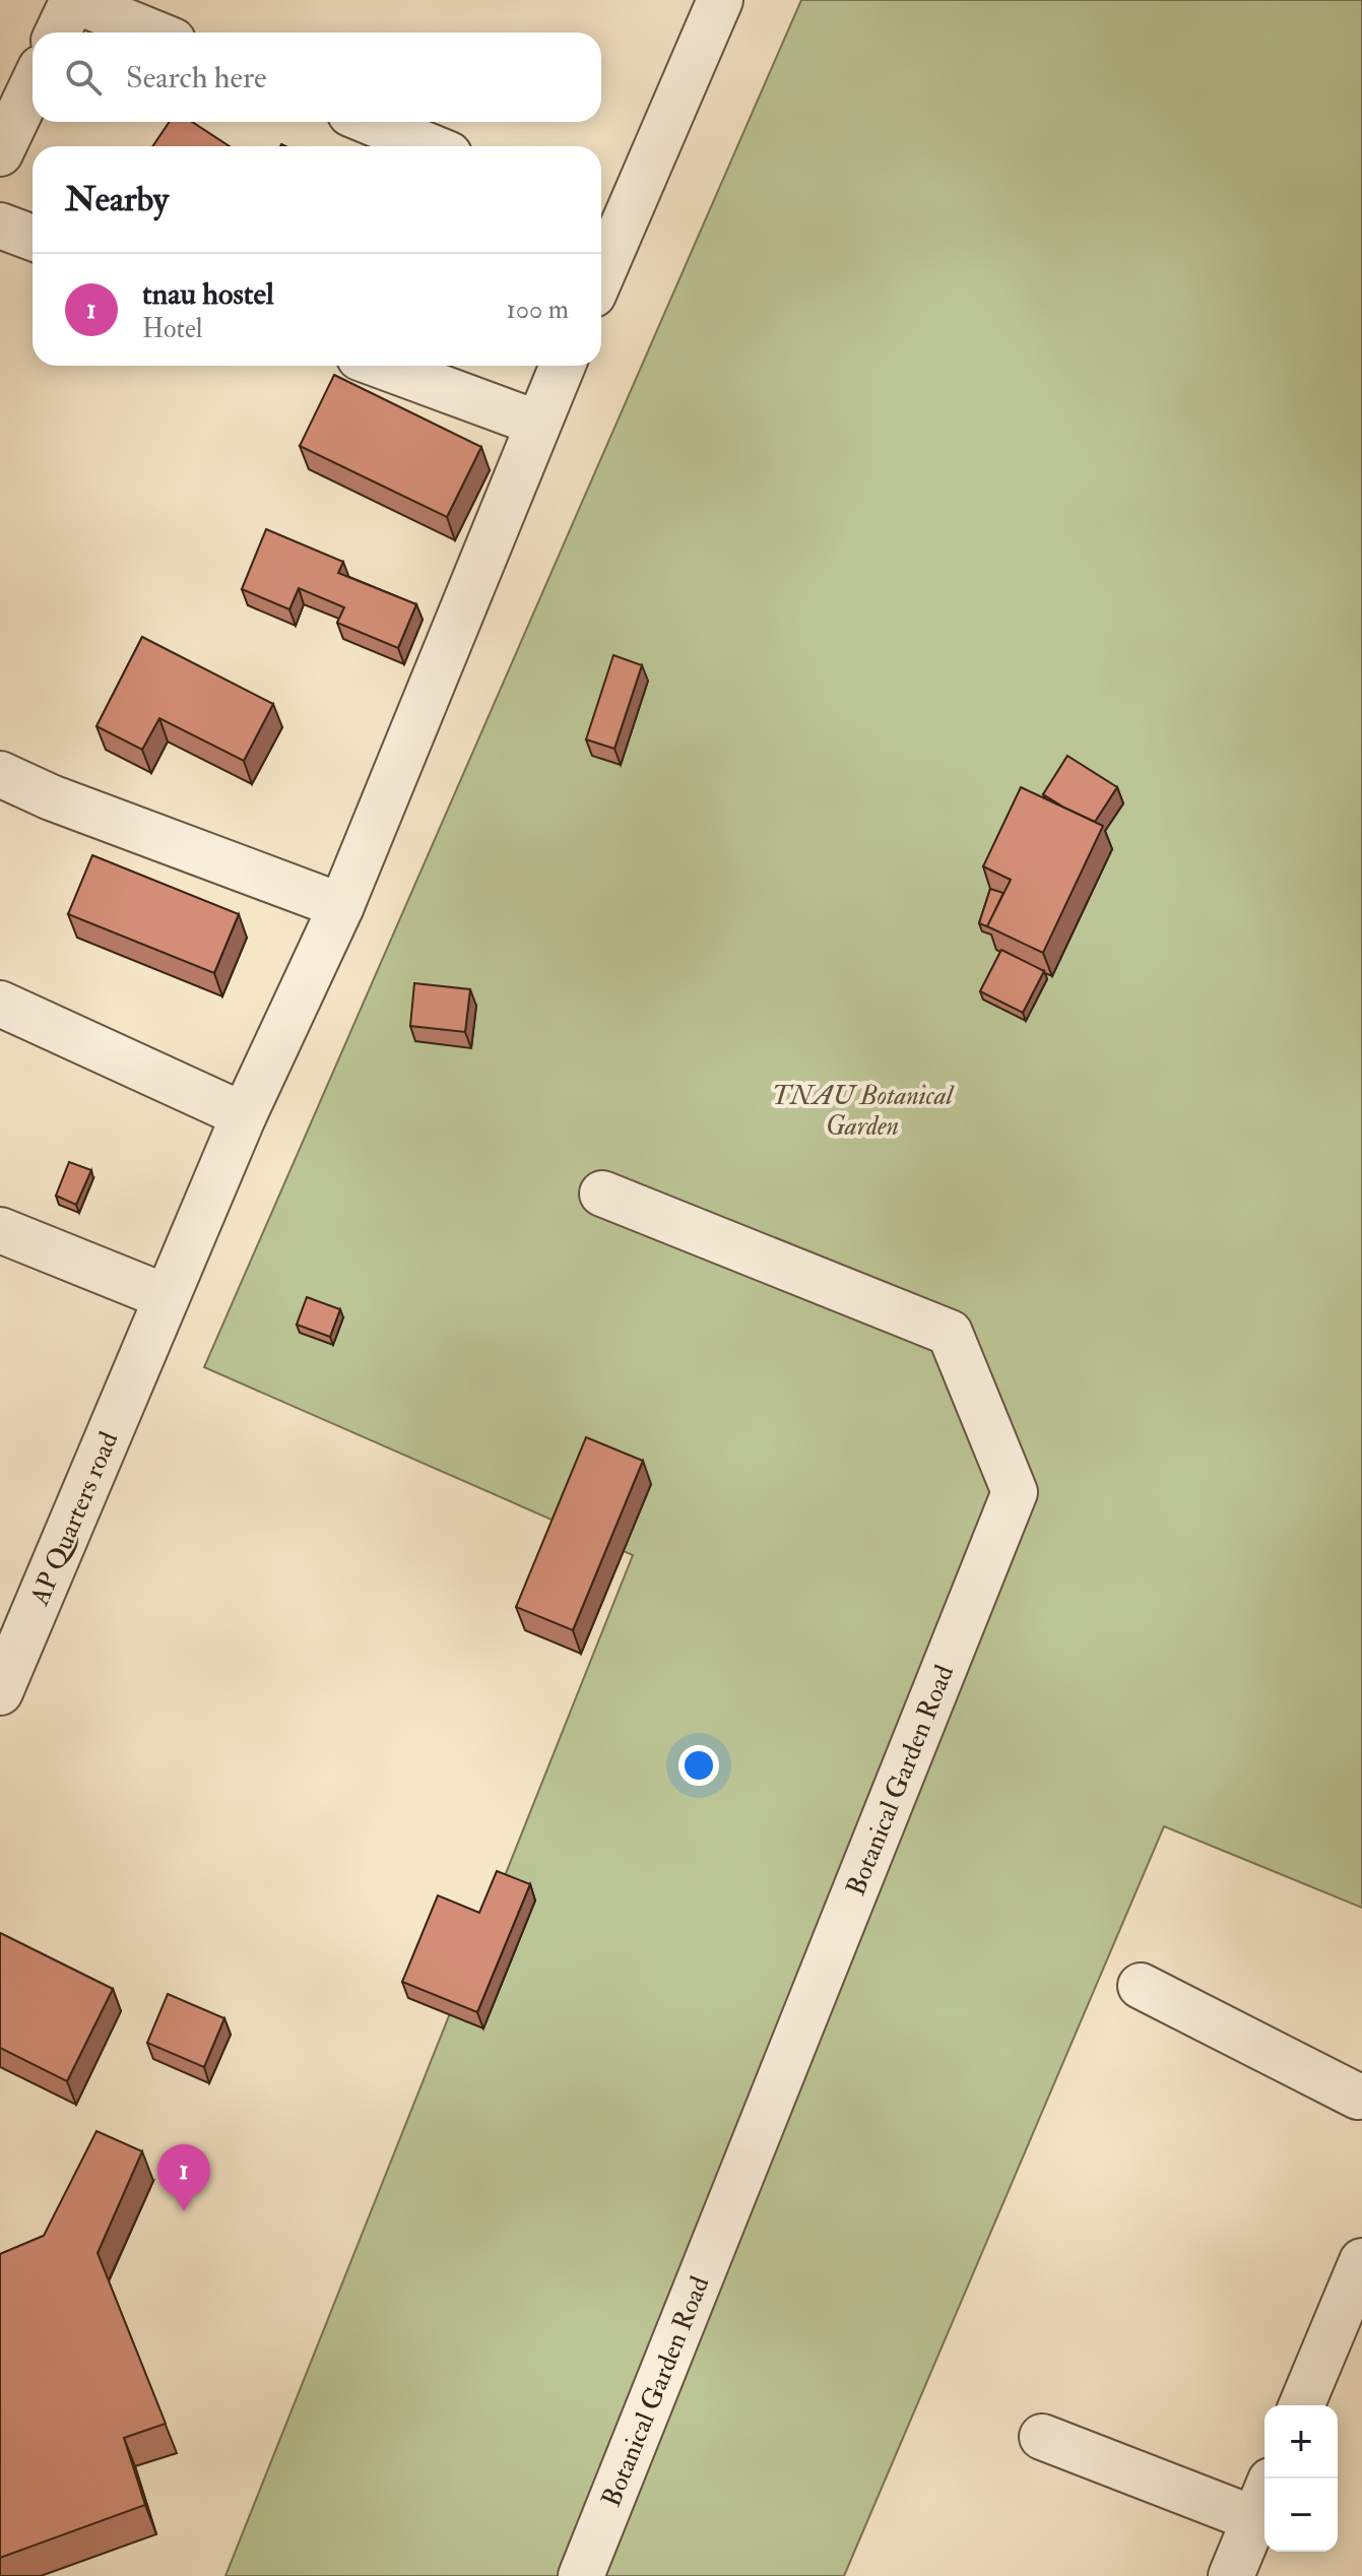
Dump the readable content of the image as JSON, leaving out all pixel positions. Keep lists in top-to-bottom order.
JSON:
{
  "streets": {
    "street": ["AP Quarters road", "Botanical Garden Road"]
  },
  "parks": ["TNAU Botanical Garden"],
  "page": {
    "search": "Search here",
    "heading": "Nearby",
    "list": [
      {
        "mark": "1",
        "name": "tnau hostel",
        "note": "Hotel",
        "value": "100 m"
      }
    ],
    "pins": "1",
    "map_buttons": ["+", "−"]
  }
}
